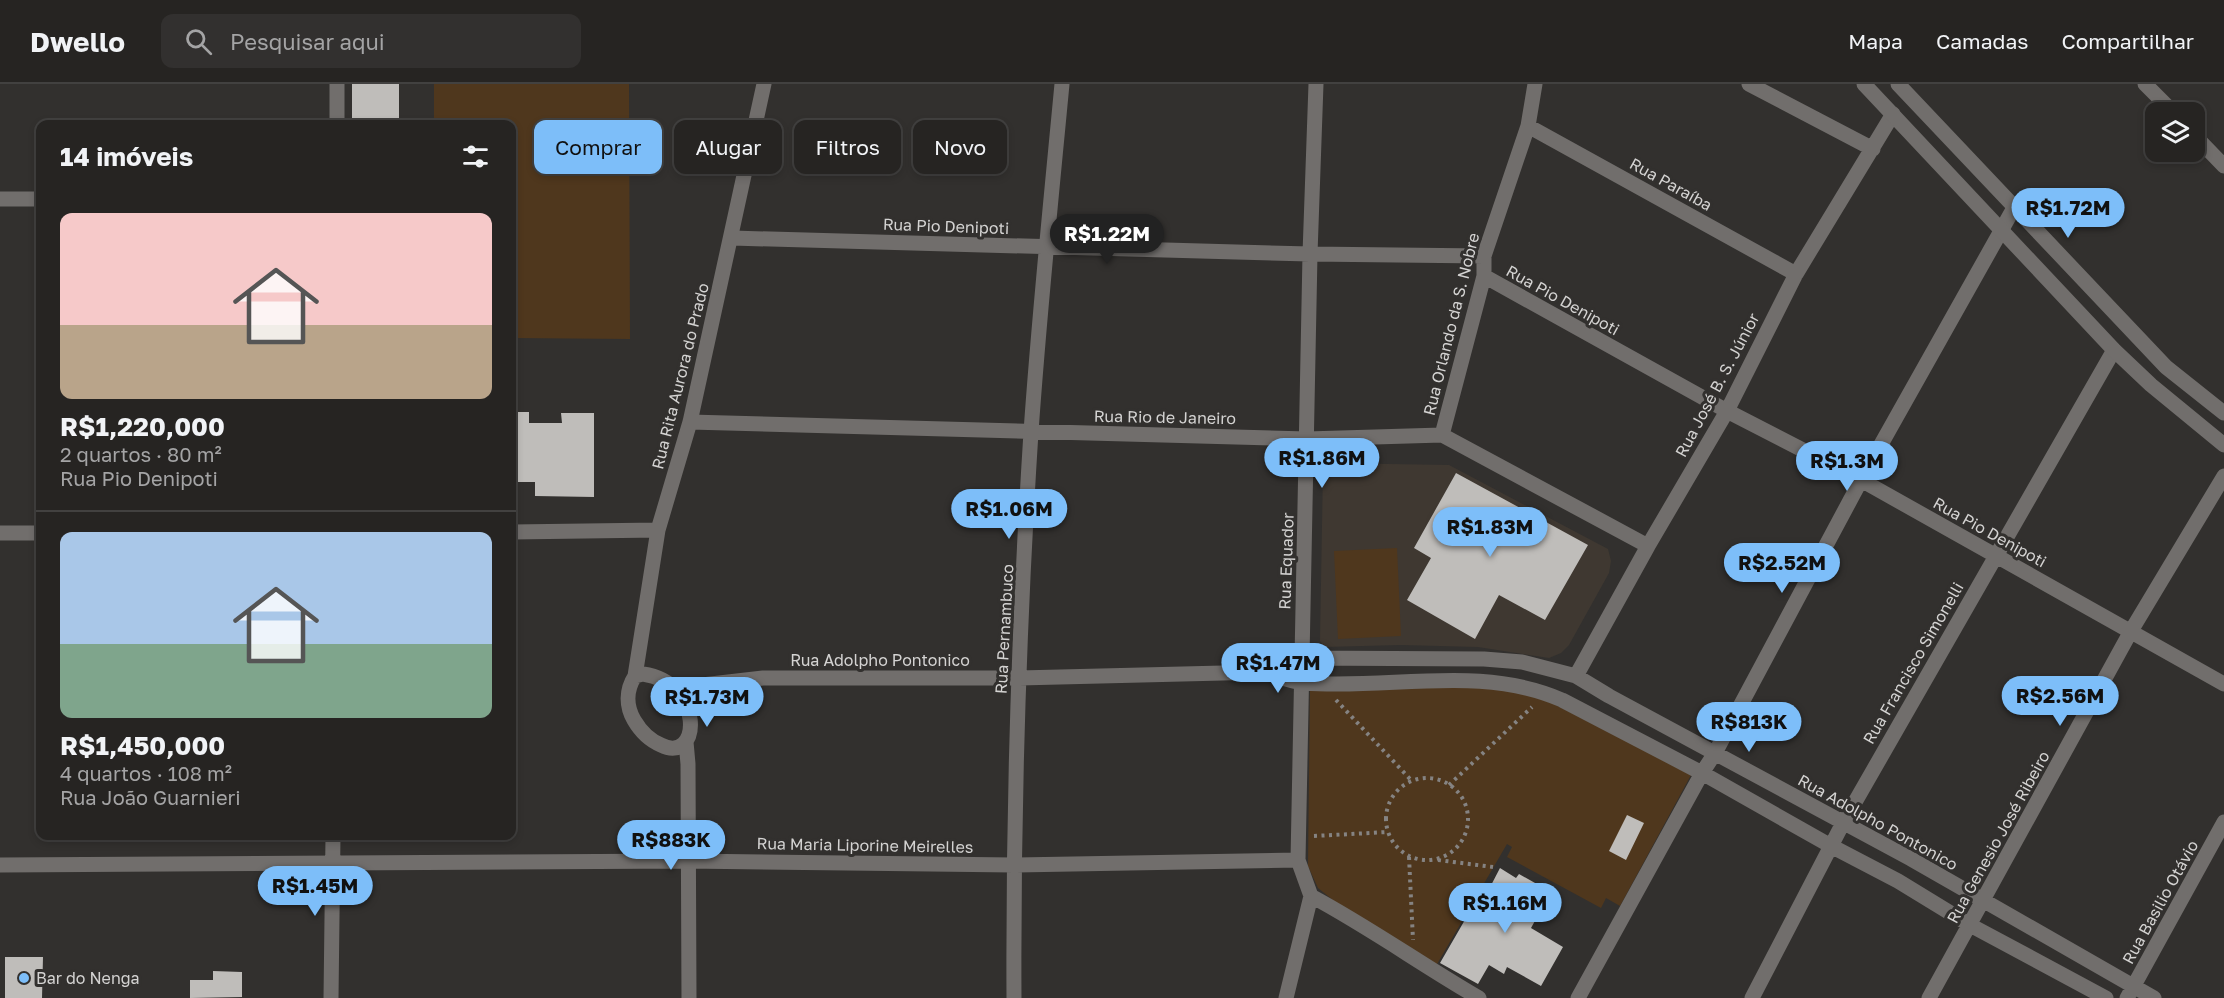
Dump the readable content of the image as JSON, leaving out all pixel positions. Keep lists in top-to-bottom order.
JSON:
{
  "streets": {
    "street": [
      "Rua Paraíba",
      "Rua Pio Denipoti",
      "Rua Orlando da S. Nobre",
      "Rua Rita Aurora do Prado",
      "Rua José B. S. Júnior",
      "Rua Rio de Janeiro",
      "Rua Equador",
      "Rua Pernambuco",
      "Rua Adolpho Pontonico",
      "Rua Francisco Simonelli",
      "Rua Genesio José Ribeiro",
      "Rua Maria Liporine Meirelles",
      "Rua Basilio Otávio"
    ]
  },
  "crossings": [
    ["Rua Paraíba", "Rua Orlando da S. Nobre"],
    ["Rua Paraíba", "Rua José B. S. Júnior"],
    ["Rua Pio Denipoti", "Rua Orlando da S. Nobre"],
    ["Rua Pio Denipoti", "Rua Rita Aurora do Prado"],
    ["Rua Pio Denipoti", "Rua José B. S. Júnior"],
    ["Rua Pio Denipoti", "Rua Equador"],
    ["Rua Pio Denipoti", "Rua Pernambuco"],
    ["Rua Pio Denipoti", "Rua Francisco Simonelli"],
    ["Rua Pio Denipoti", "Rua Genesio José Ribeiro"],
    ["Rua Orlando da S. Nobre", "Rua Rio de Janeiro"],
    ["Rua Rita Aurora do Prado", "Rua Rio de Janeiro"],
    ["Rua Rita Aurora do Prado", "Rua Adolpho Pontonico"],
    ["Rua José B. S. Júnior", "Rua Adolpho Pontonico"],
    ["Rua Rio de Janeiro", "Rua Equador"],
    ["Rua Rio de Janeiro", "Rua Pernambuco"],
    ["Rua Equador", "Rua Adolpho Pontonico"],
    ["Rua Equador", "Rua Maria Liporine Meirelles"],
    ["Rua Pernambuco", "Rua Adolpho Pontonico"],
    ["Rua Pernambuco", "Rua Maria Liporine Meirelles"],
    ["Rua Adolpho Pontonico", "Rua Francisco Simonelli"],
    ["Rua Adolpho Pontonico", "Rua Genesio José Ribeiro"],
    ["Rua Adolpho Pontonico", "Rua Basilio Otávio"]
  ],
  "places": ["Bar do Nenga"],
  "page": {
    "header": "Dwello",
    "search": "Pesquisar aqui",
    "nav": ["Mapa", "Camadas", "Compartilhar"],
    "chip": [
      "Comprar",
      "Alugar",
      "Filtros",
      "Novo"
    ],
    "heading": "14 imóveis",
    "price": [
      "R$1.72M",
      "R$1.22M",
      "R$1.86M",
      "R$1.3M",
      "R$1.06M",
      "R$1.83M",
      "R$2.52M",
      "R$1.47M",
      "R$2.56M",
      "R$1.73M",
      "R$813K",
      "R$883K",
      "R$1.45M",
      "R$1.16M"
    ],
    "list": [
      {
        "name": "R$1,220,000",
        "note": "2 quartos · 80 m² · Rua Pio Denipoti"
      },
      {
        "name": "R$1,450,000",
        "note": "4 quartos · 108 m² · Rua João Guarnieri"
      }
    ]
  }
}
